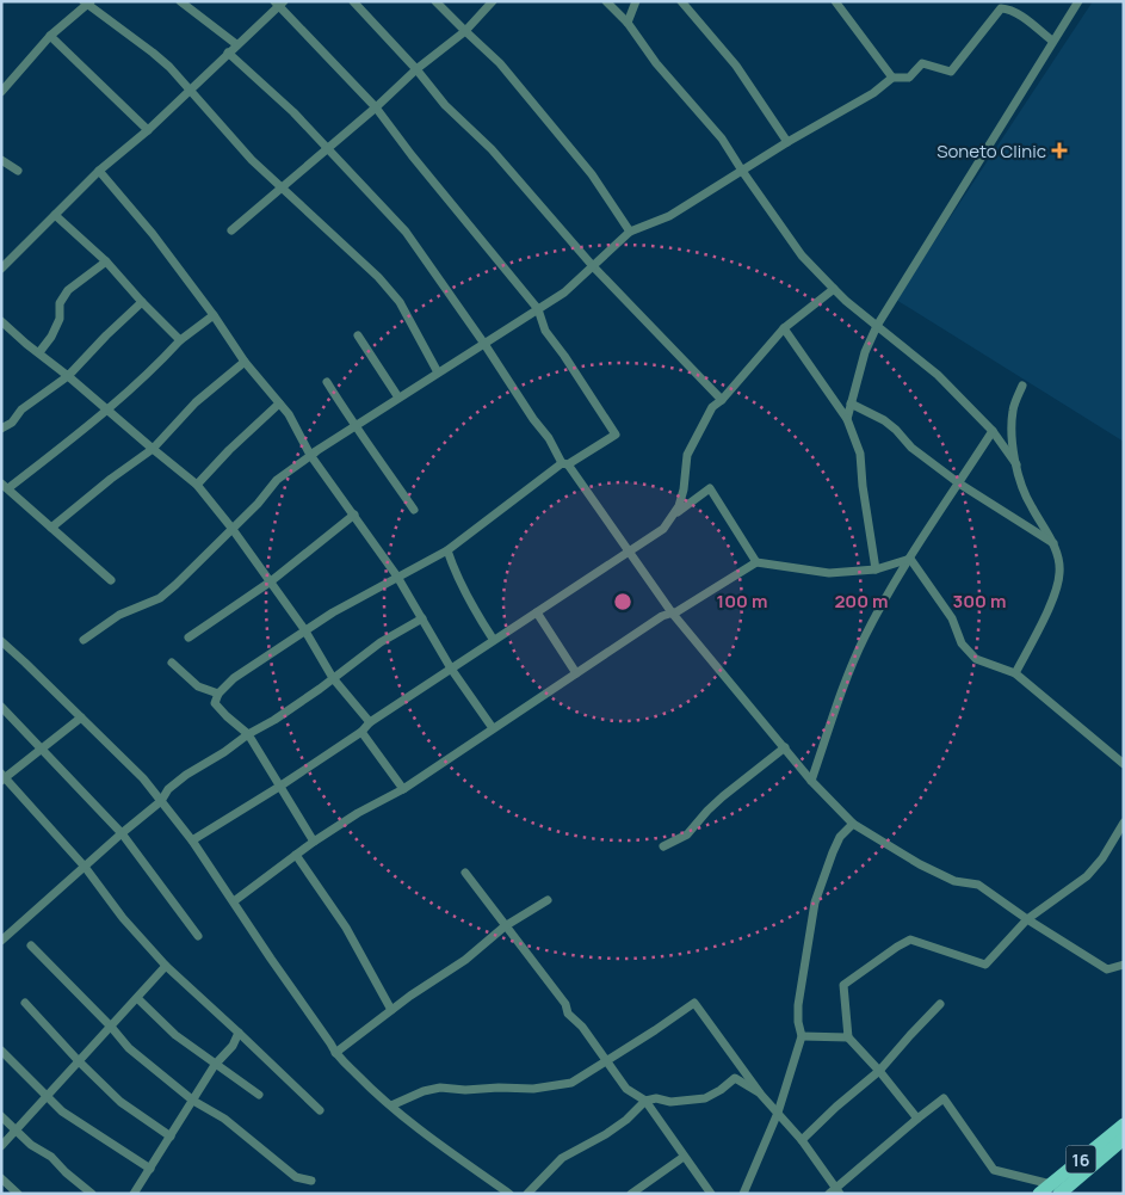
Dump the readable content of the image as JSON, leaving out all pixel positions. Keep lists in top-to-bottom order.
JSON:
{
  "streets": {
    "main road": ["16"]
  },
  "places": {
    "health": ["Soneto Clinic"]
  },
  "rings": ["100 m", "200 m", "300 m"]
}
